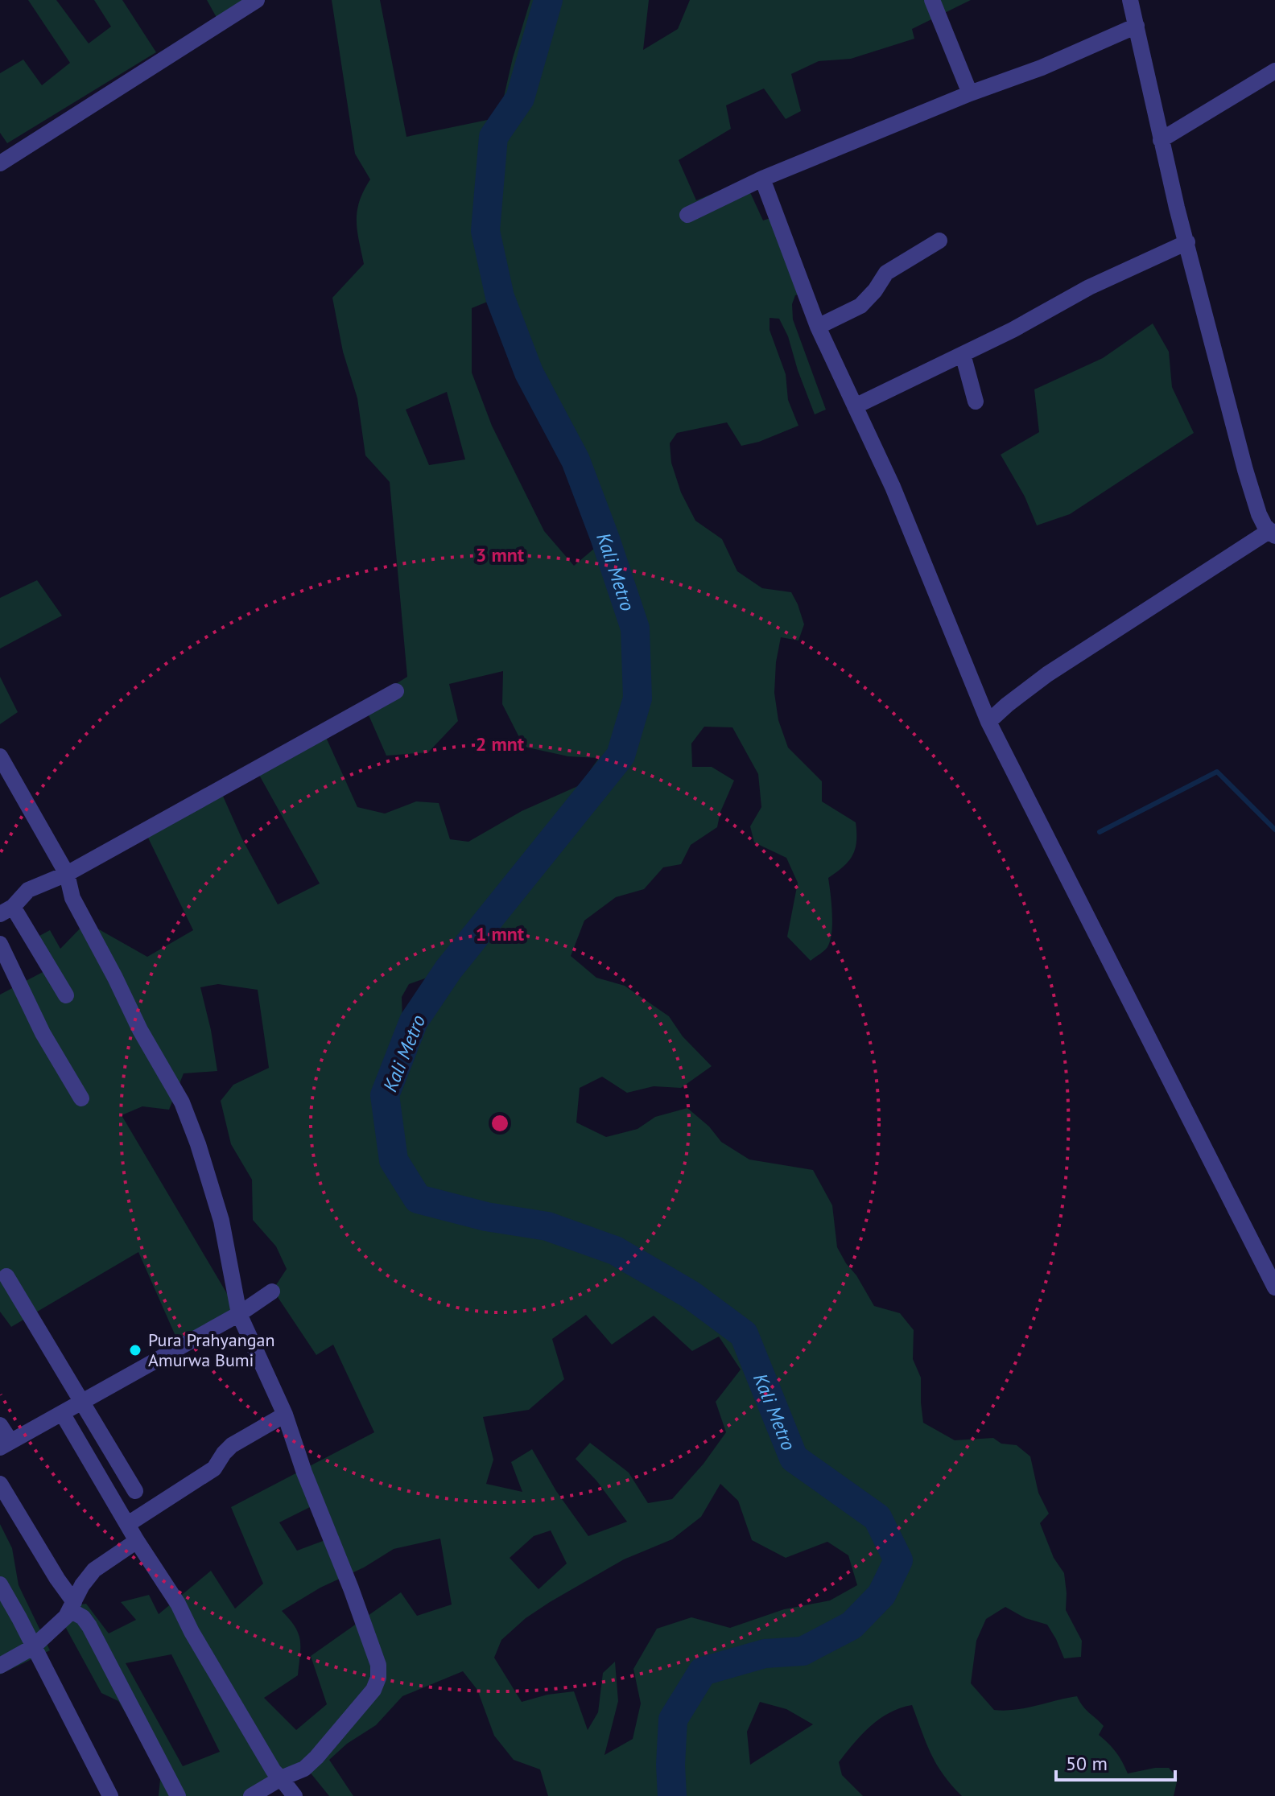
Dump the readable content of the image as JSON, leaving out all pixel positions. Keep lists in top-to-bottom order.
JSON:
{
  "water": ["Kali Metro"],
  "places": ["Pura Prahyangan Amurwa Bumi"],
  "scale_bar": "50 m",
  "rings": ["3 mnt", "2 mnt", "1 mnt"]
}
